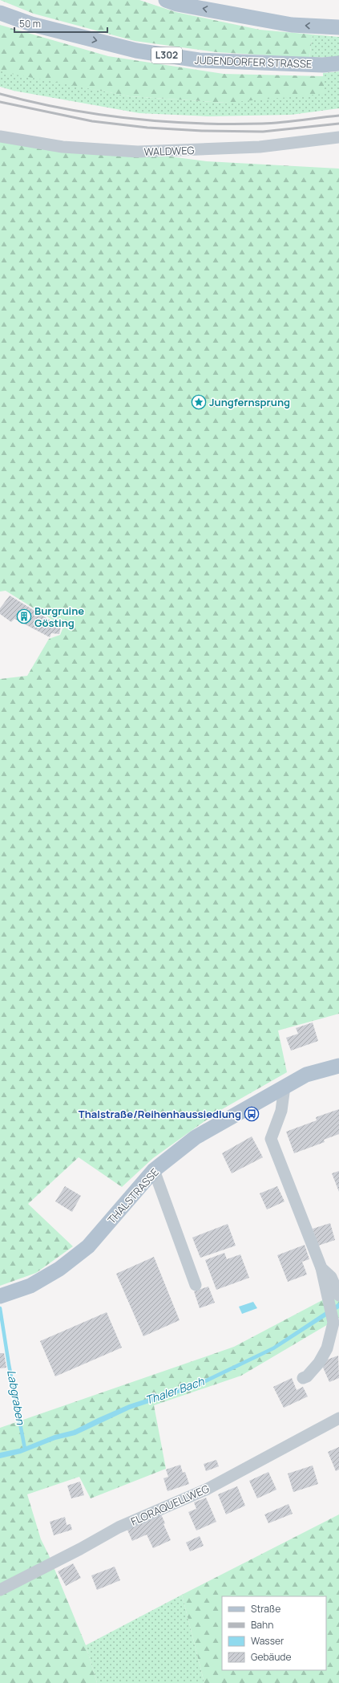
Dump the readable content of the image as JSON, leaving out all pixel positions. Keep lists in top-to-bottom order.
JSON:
{
  "streets": {
    "main road": ["L302", "JUDENDORFER STRASSE", "THALSTRASSE"],
    "street": ["WALDWEG", "FLORAQUELLWEG"]
  },
  "water": ["Thaler Bach", "Labgraben"],
  "places": {
    "place": ["Jungfernsprung"],
    "building": ["Burgruine Gösting"],
    "bus stop": ["Thalstraße/Reihenhaussiedlung"]
  },
  "legend": [
    "Straße",
    "Bahn",
    "Wasser",
    "Gebäude"
  ],
  "scale_bar": "50 m"
}
